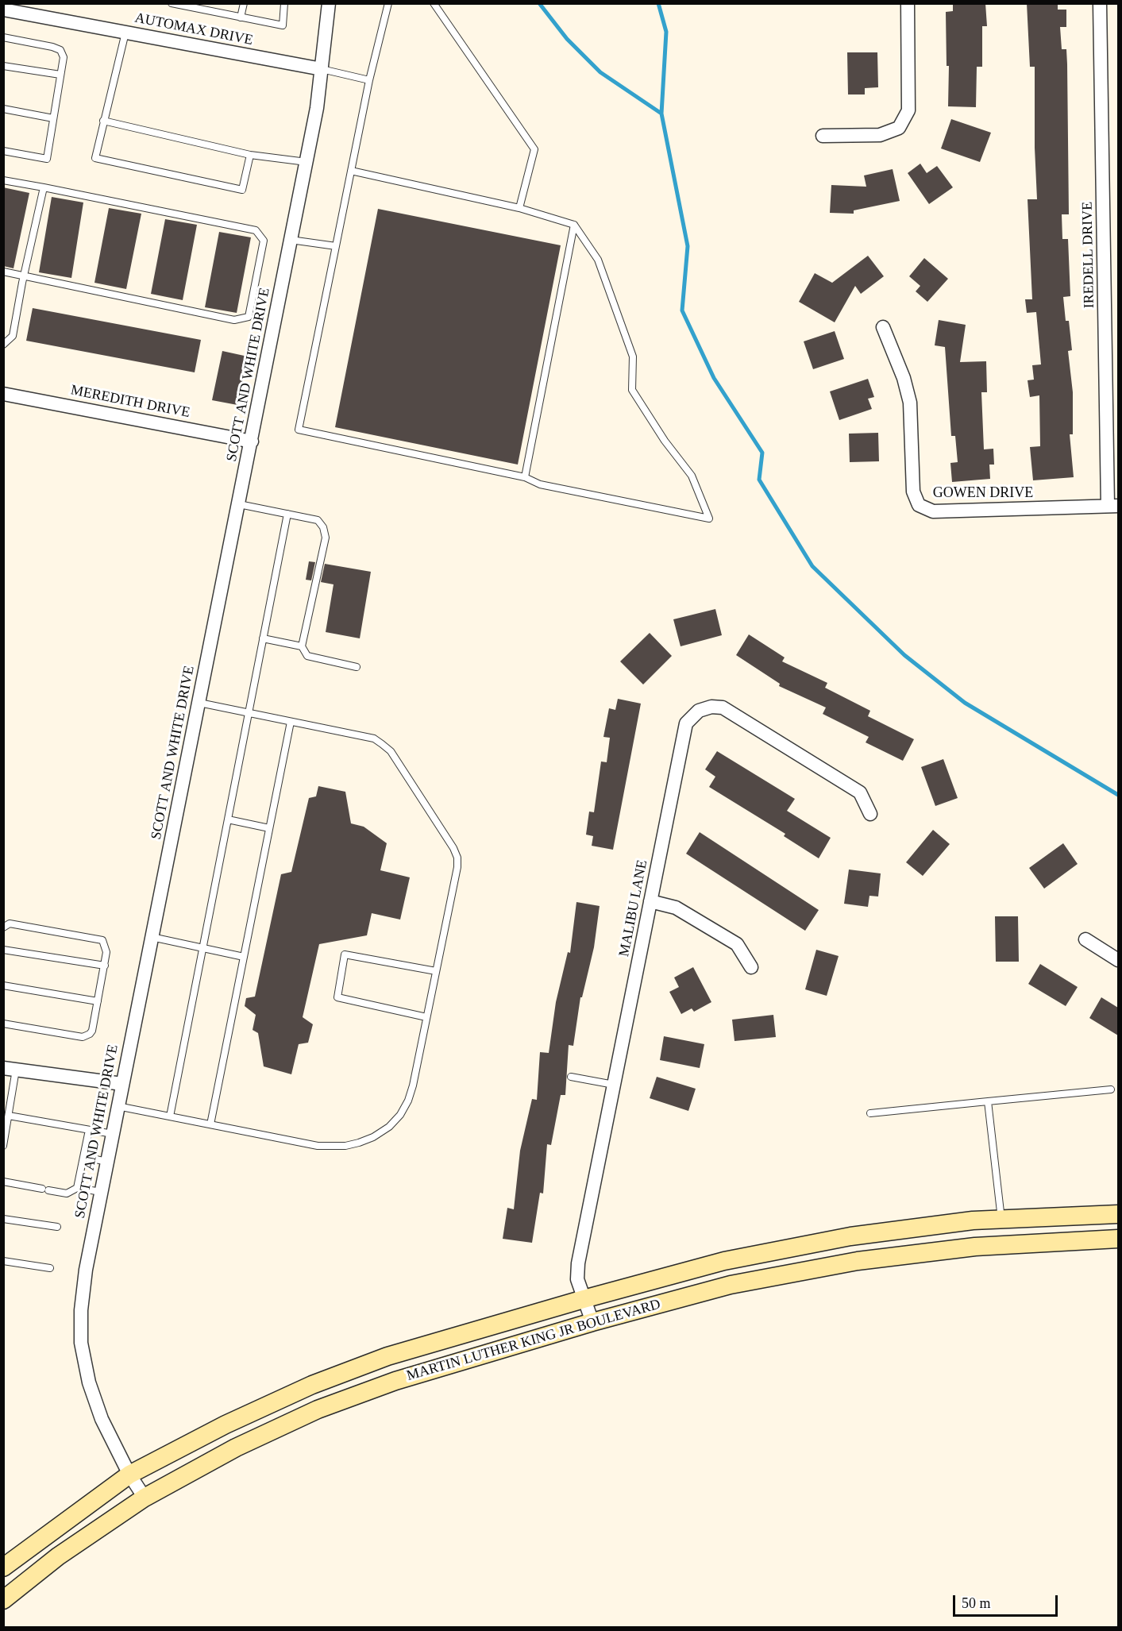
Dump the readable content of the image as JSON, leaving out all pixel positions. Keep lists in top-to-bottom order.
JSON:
{
  "streets": {
    "main road": ["MARTIN LUTHER KING JR BOULEVARD"],
    "street": [
      "AUTOMAX DRIVE",
      "IREDELL DRIVE",
      "SCOTT AND WHITE DRIVE",
      "MEREDITH DRIVE",
      "GOWEN DRIVE",
      "MALIBU LANE"
    ]
  },
  "crossings": [
    ["AUTOMAX DRIVE", "SCOTT AND WHITE DRIVE"],
    ["IREDELL DRIVE", "GOWEN DRIVE"],
    ["SCOTT AND WHITE DRIVE", "MEREDITH DRIVE"],
    ["SCOTT AND WHITE DRIVE", "MARTIN LUTHER KING JR BOULEVARD"],
    ["MALIBU LANE", "MARTIN LUTHER KING JR BOULEVARD"]
  ],
  "scale_bar": "50 m"
}
